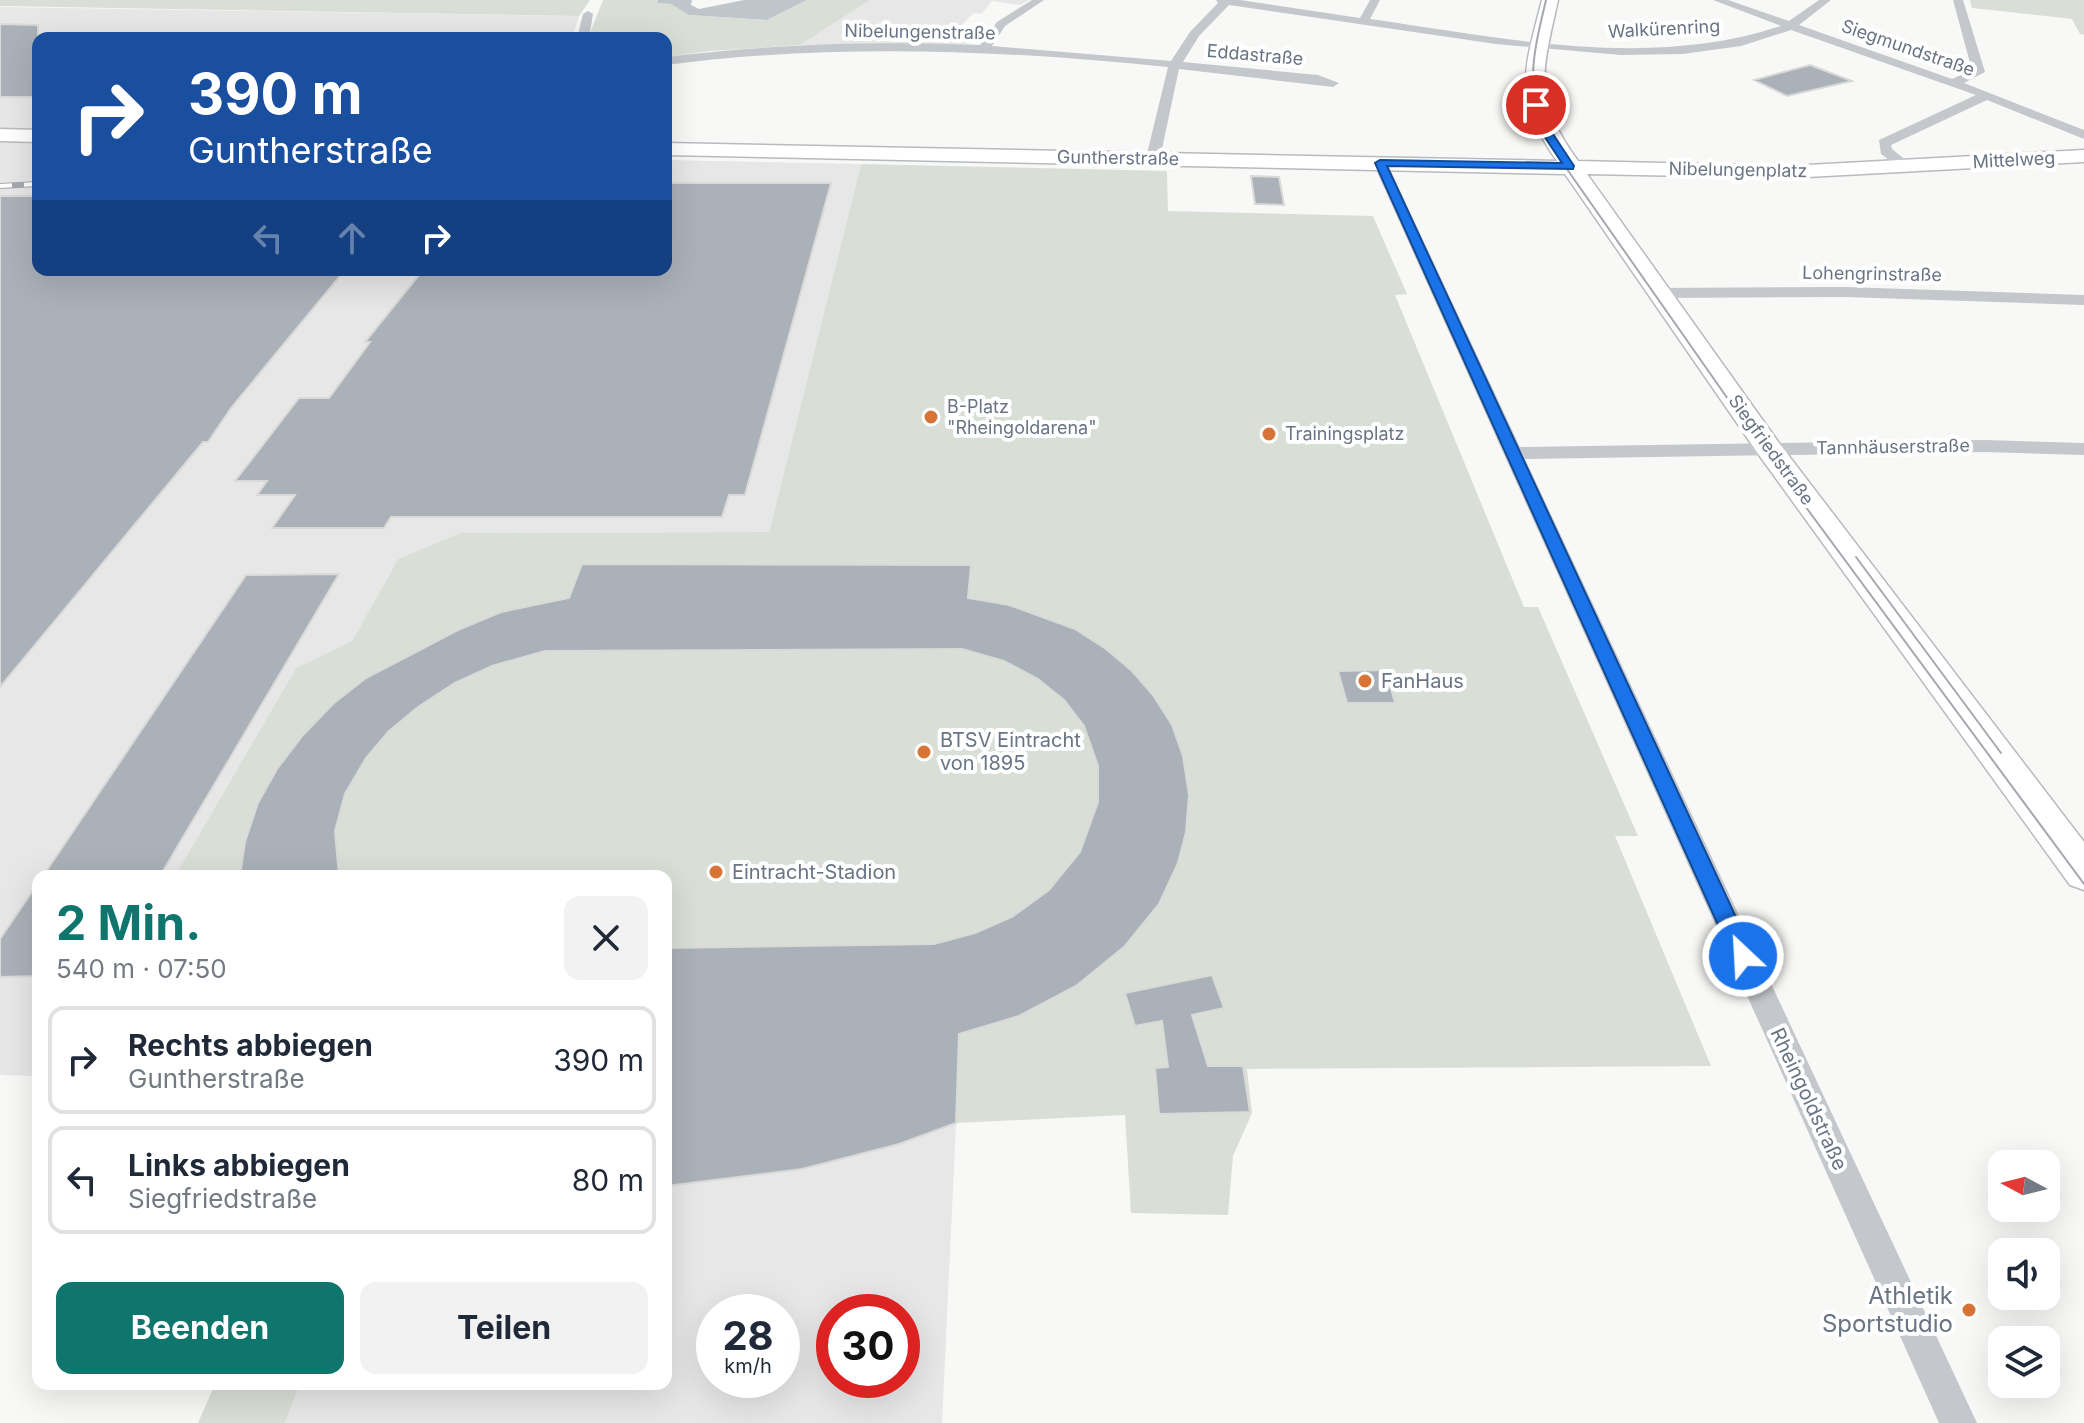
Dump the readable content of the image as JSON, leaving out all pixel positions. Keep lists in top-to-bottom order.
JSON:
{
  "streets": {
    "street": [
      "Walkürenring",
      "Nibelungenstraße",
      "Siegmundstraße",
      "Eddastraße",
      "Guntherstraße",
      "Mittelweg",
      "Nibelungenplatz",
      "Lohengrinstraße",
      "Tannhäuserstraße",
      "Siegfriedstraße",
      "Rheingoldstraße"
    ]
  },
  "crossings": [
    ["Walkürenring", "Siegmundstraße"],
    ["Walkürenring", "Siegfriedstraße"],
    ["Nibelungenstraße", "Eddastraße"],
    ["Guntherstraße", "Nibelungenplatz"],
    ["Guntherstraße", "Siegfriedstraße"],
    ["Guntherstraße", "Rheingoldstraße"],
    ["Mittelweg", "Nibelungenplatz"],
    ["Nibelungenplatz", "Siegfriedstraße"],
    ["Lohengrinstraße", "Siegfriedstraße"],
    ["Tannhäuserstraße", "Siegfriedstraße"],
    ["Tannhäuserstraße", "Rheingoldstraße"]
  ],
  "places": [
    "B-Platz \"Rheingoldarena\"",
    "Trainingsplatz",
    "FanHaus",
    "BTSV Eintracht von 1895",
    "Eintracht-Stadion",
    "Athletik Sportstudio"
  ],
  "north": "left",
  "page": {
    "turn": ["390 m", "Guntherstraße"],
    "heading": ["2 Min.", "540 m · 07:50"],
    "list": [
      {
        "name": "Rechts abbiegen",
        "note": "Guntherstraße",
        "value": "390 m"
      },
      {
        "name": "Links abbiegen",
        "note": "Siegfriedstraße",
        "value": "80 m"
      }
    ],
    "buttons": ["Beenden", "Teilen"],
    "speed": "28 km/h",
    "limit": "30"
  }
}
